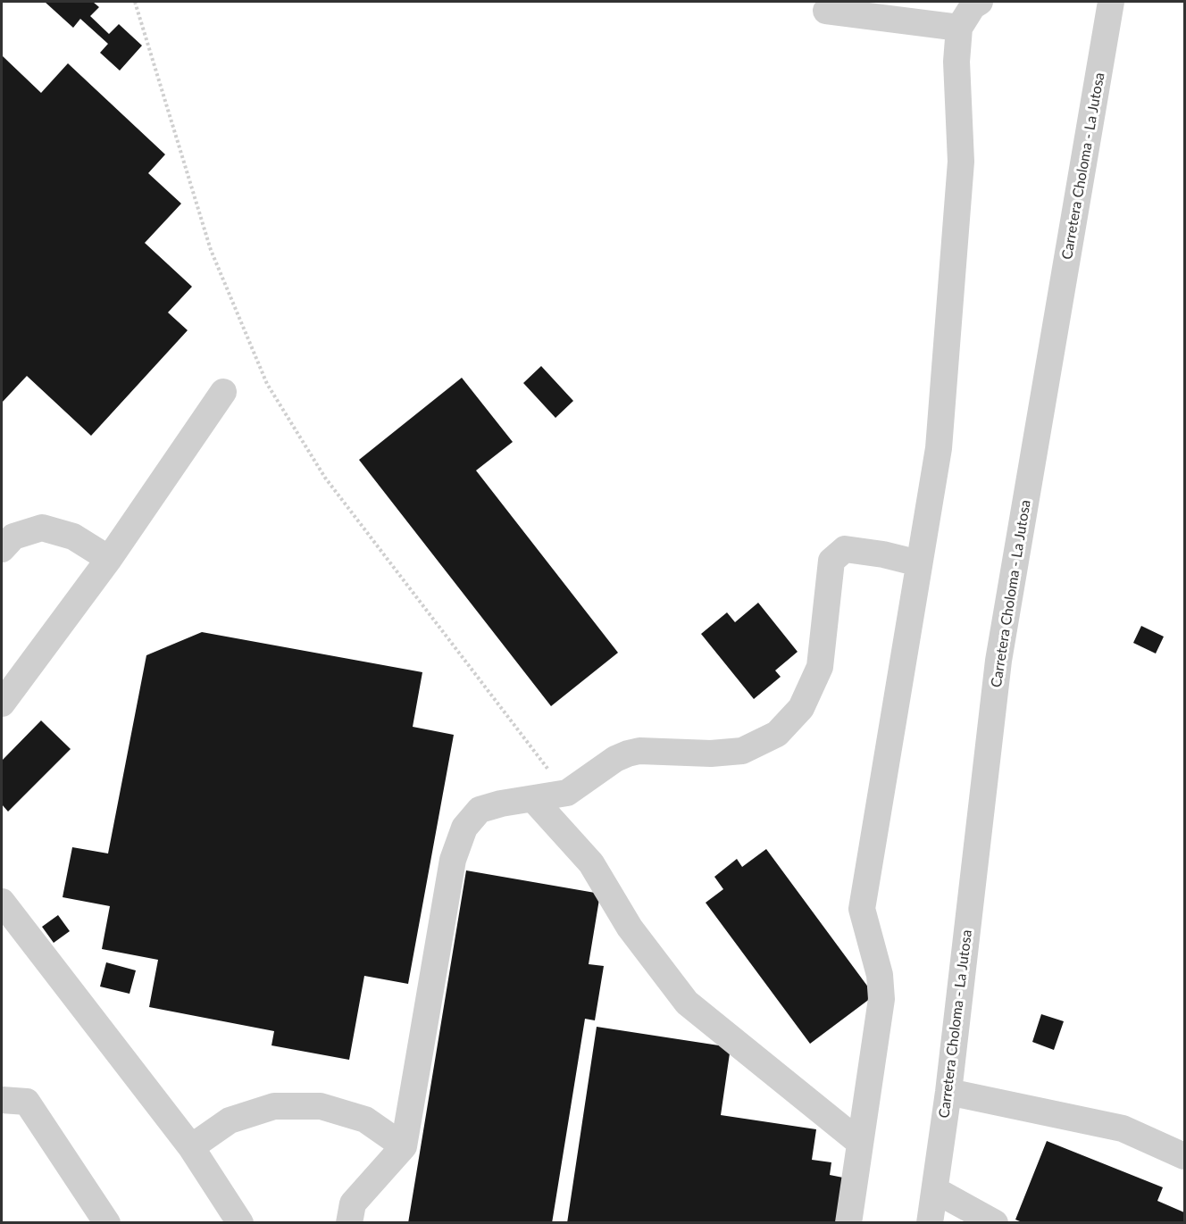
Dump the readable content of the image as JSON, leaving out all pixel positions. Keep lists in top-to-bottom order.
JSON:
{
  "streets": {
    "street": ["Carretera Choloma - La Jutosa"]
  }
}
